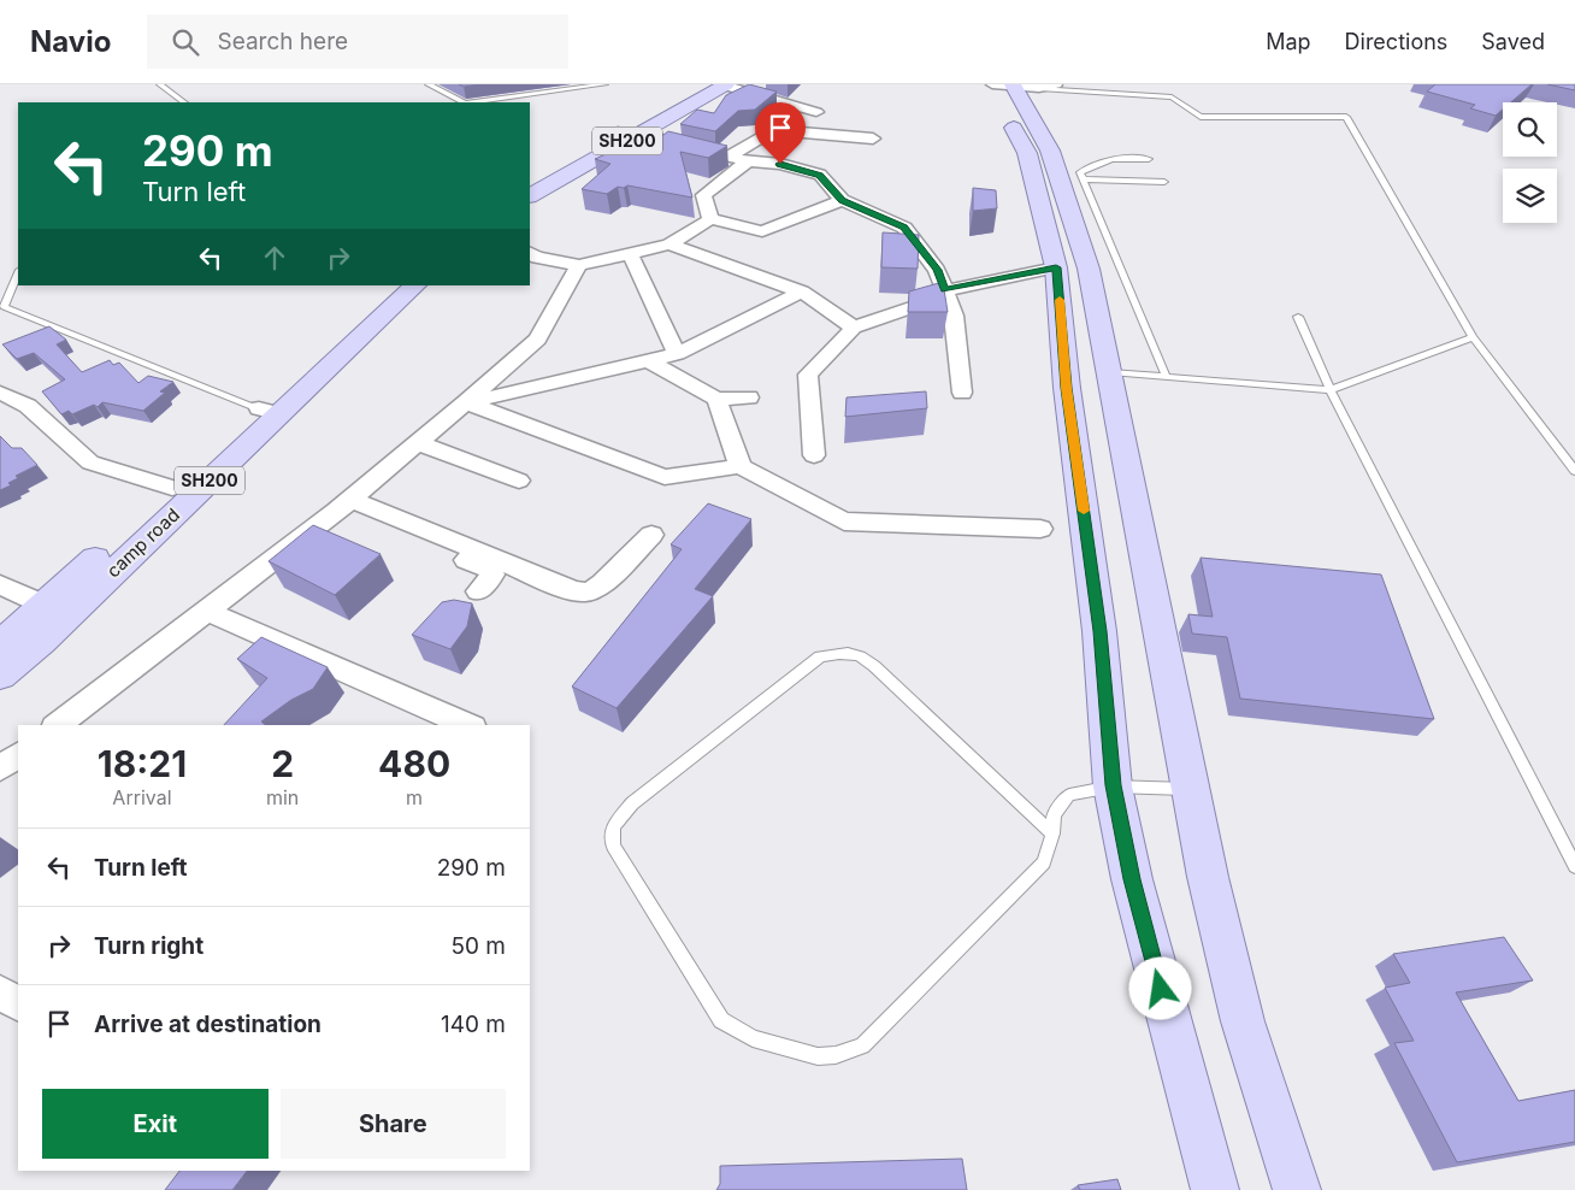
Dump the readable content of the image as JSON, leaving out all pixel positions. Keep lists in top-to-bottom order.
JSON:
{
  "streets": {
    "main road": ["SH200", "camp road"]
  },
  "page": {
    "header": "Navio",
    "search": "Search here",
    "nav": ["Map", "Directions", "Saved"],
    "turn": ["290 m", "Turn left"],
    "eta": [
      "18:21",
      "Arrival",
      "2",
      "min",
      "480",
      "m"
    ],
    "list": [
      {
        "name": "Turn left",
        "value": "290 m"
      },
      {
        "name": "Turn right",
        "value": "50 m"
      },
      {
        "name": "Arrive at destination",
        "value": "140 m"
      }
    ],
    "buttons": ["Exit", "Share"]
  }
}
